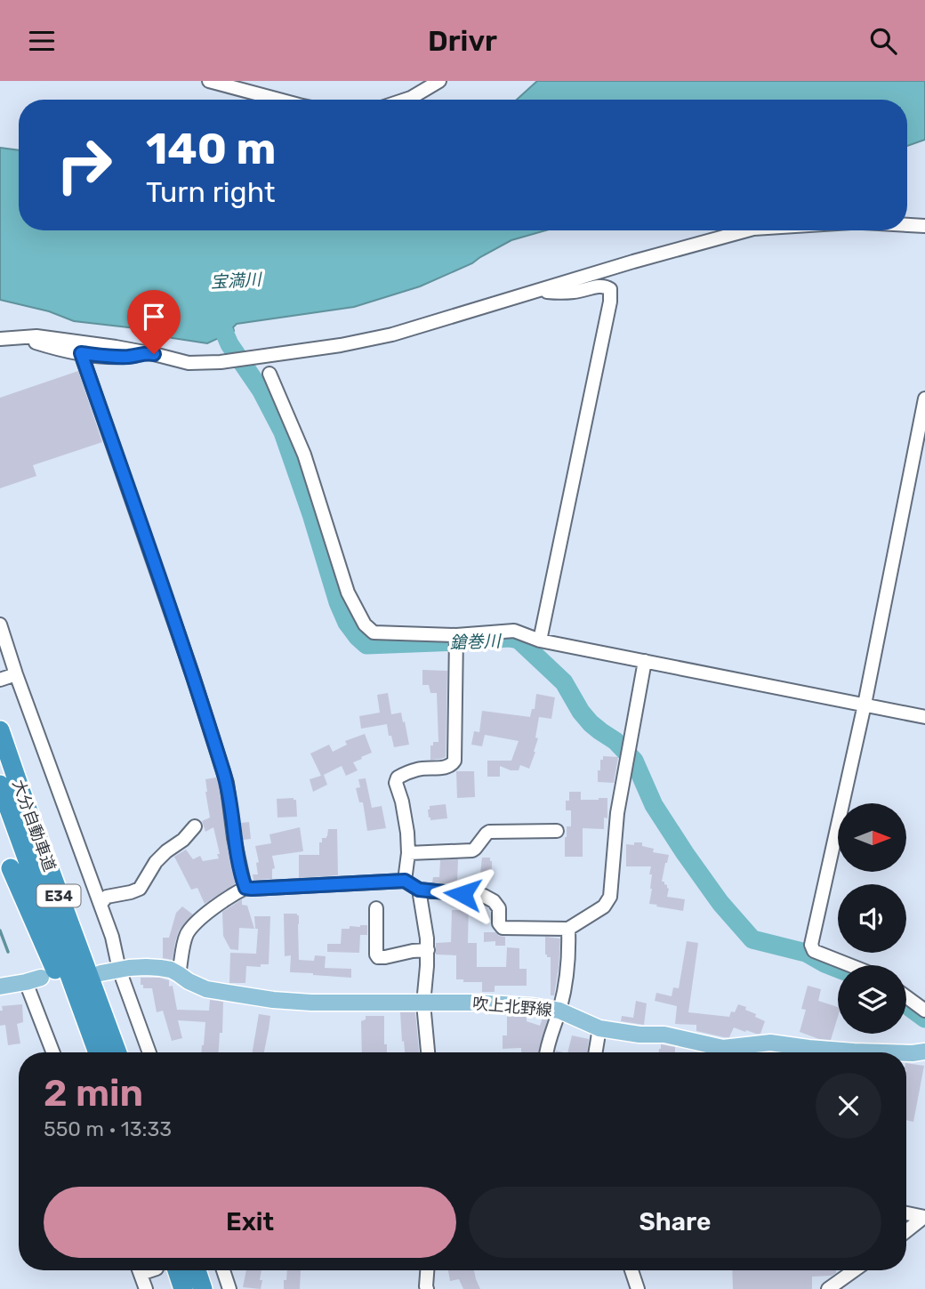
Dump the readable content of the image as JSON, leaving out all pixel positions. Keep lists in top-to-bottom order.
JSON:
{
  "streets": {
    "highway": ["大分自動車道", "E34"],
    "main road": ["吹上北野線"]
  },
  "water": ["宝満川", "鎗巻川"],
  "north": "right",
  "page": {
    "header": "Drivr",
    "turn": ["140 m", "Turn right"],
    "heading": ["2 min", "550 m · 13:33"],
    "buttons": ["Exit", "Share"]
  }
}
